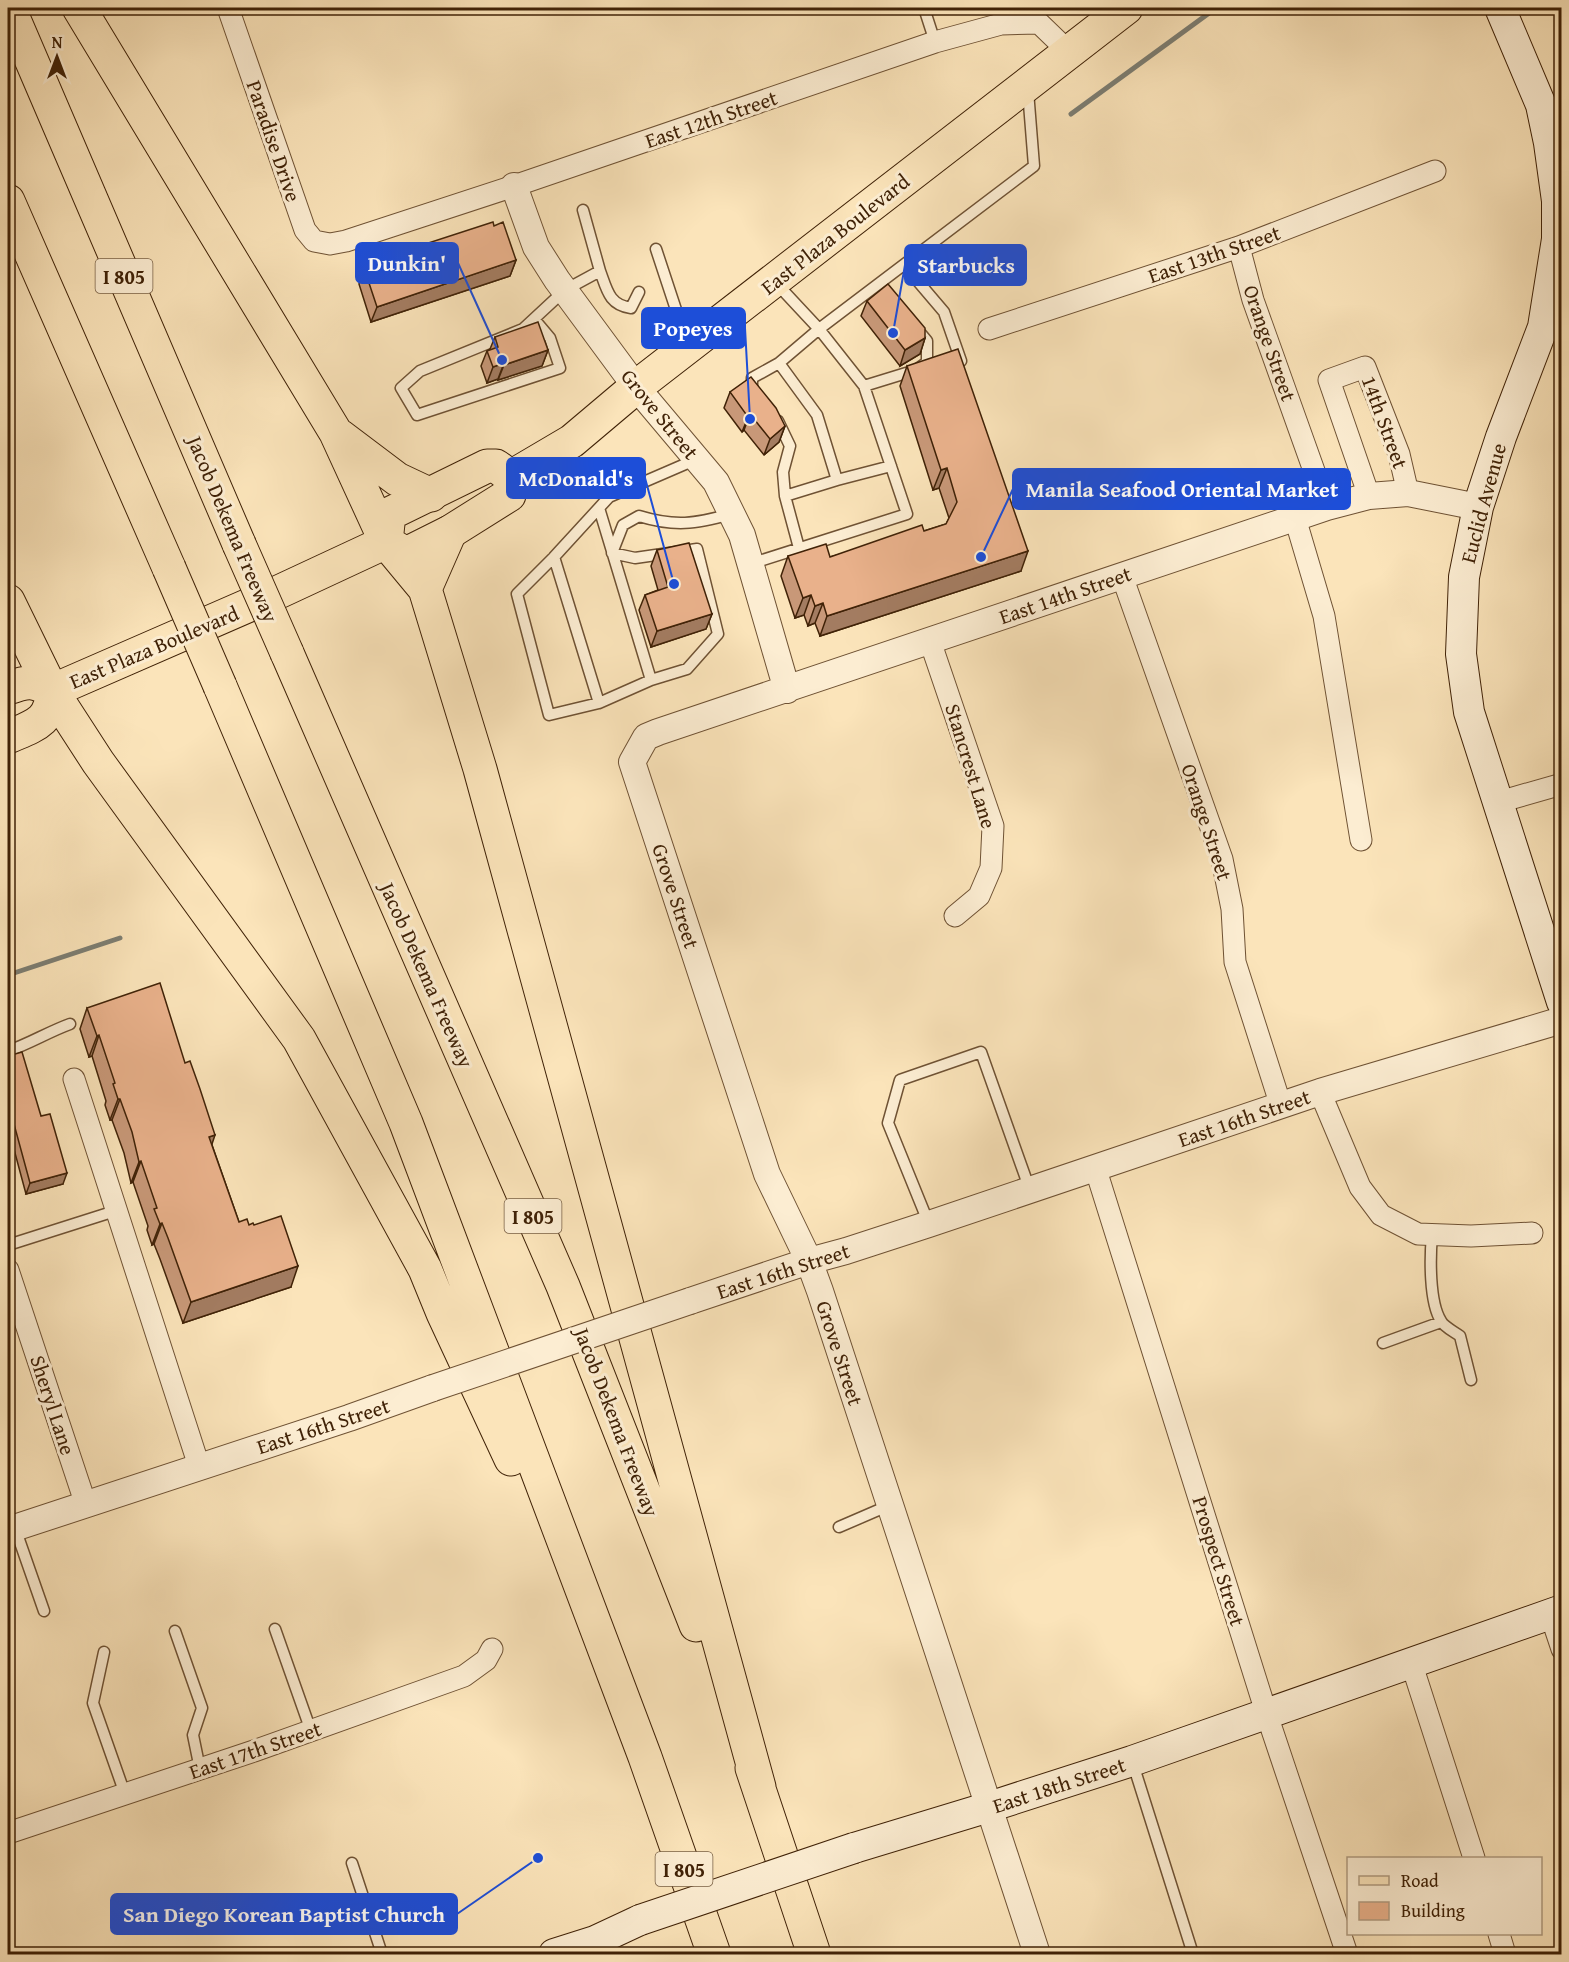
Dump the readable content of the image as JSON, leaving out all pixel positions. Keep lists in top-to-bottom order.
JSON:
{
  "streets": {
    "main road": [
      "East Plaza Boulevard",
      "I 805",
      "Euclid Avenue",
      "Jacob Dekema Freeway",
      "East 18th Street"
    ],
    "street": [
      "East 12th Street",
      "Paradise Drive",
      "East 13th Street",
      "Orange Street",
      "Grove Street",
      "14th Street",
      "East 14th Street",
      "Stancrest Lane",
      "East 16th Street",
      "Sheryl Lane",
      "Prospect Street",
      "East 17th Street"
    ]
  },
  "crossings": [
    ["East 12th Street", "Paradise Drive"],
    ["East 12th Street", "East Plaza Boulevard"],
    ["East 12th Street", "Grove Street"],
    ["East Plaza Boulevard", "Grove Street"],
    ["East 13th Street", "Orange Street"],
    ["Orange Street", "East 14th Street"],
    ["Orange Street", "East 16th Street"],
    ["Grove Street", "East 14th Street"],
    ["Grove Street", "East 16th Street"],
    ["Grove Street", "East 18th Street"],
    ["14th Street", "East 14th Street"],
    ["Euclid Avenue", "East 14th Street"],
    ["East 14th Street", "Stancrest Lane"],
    ["East 16th Street", "Sheryl Lane"],
    ["East 16th Street", "Prospect Street"],
    ["Prospect Street", "East 18th Street"]
  ],
  "places": [
    "Starbucks",
    "Dunkin'",
    "Popeyes",
    "Manila Seafood Oriental Market",
    "McDonald's",
    "San Diego Korean Baptist Church"
  ],
  "legend": ["Road", "Building"],
  "north": "top"
}
